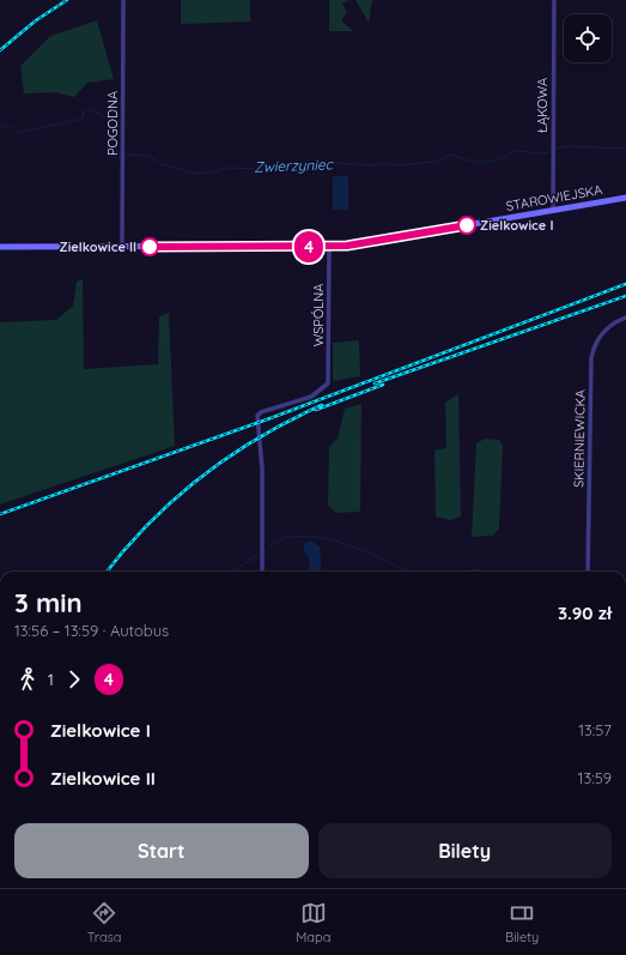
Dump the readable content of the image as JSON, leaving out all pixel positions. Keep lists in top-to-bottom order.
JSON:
{
  "streets": {
    "street": [
      "ŁĄKOWA",
      "POGODNA",
      "STAROWIEJSKA",
      "WSPÓLNA",
      "SKIERNIEWICKA"
    ]
  },
  "crossings": [
    ["ŁĄKOWA", "STAROWIEJSKA"],
    ["POGODNA", "STAROWIEJSKA"],
    ["STAROWIEJSKA", "WSPÓLNA"]
  ],
  "water": ["Zwierzyniec"],
  "places": ["Zielkowice I", "Zielkowice II"],
  "lines": ["bus line 4"],
  "page": {
    "on_map": "4",
    "heading": ["3 min", "13:56 – 13:59 · Autobus", "3.90 zł"],
    "legs": ["1", "4"],
    "list": [
      {
        "name": "Zielkowice I",
        "value": "13:57"
      },
      {
        "name": "Zielkowice II",
        "value": "13:59"
      }
    ],
    "buttons": ["Start", "Bilety"],
    "tabs": ["Trasa", "Mapa", "Bilety"]
  }
}
